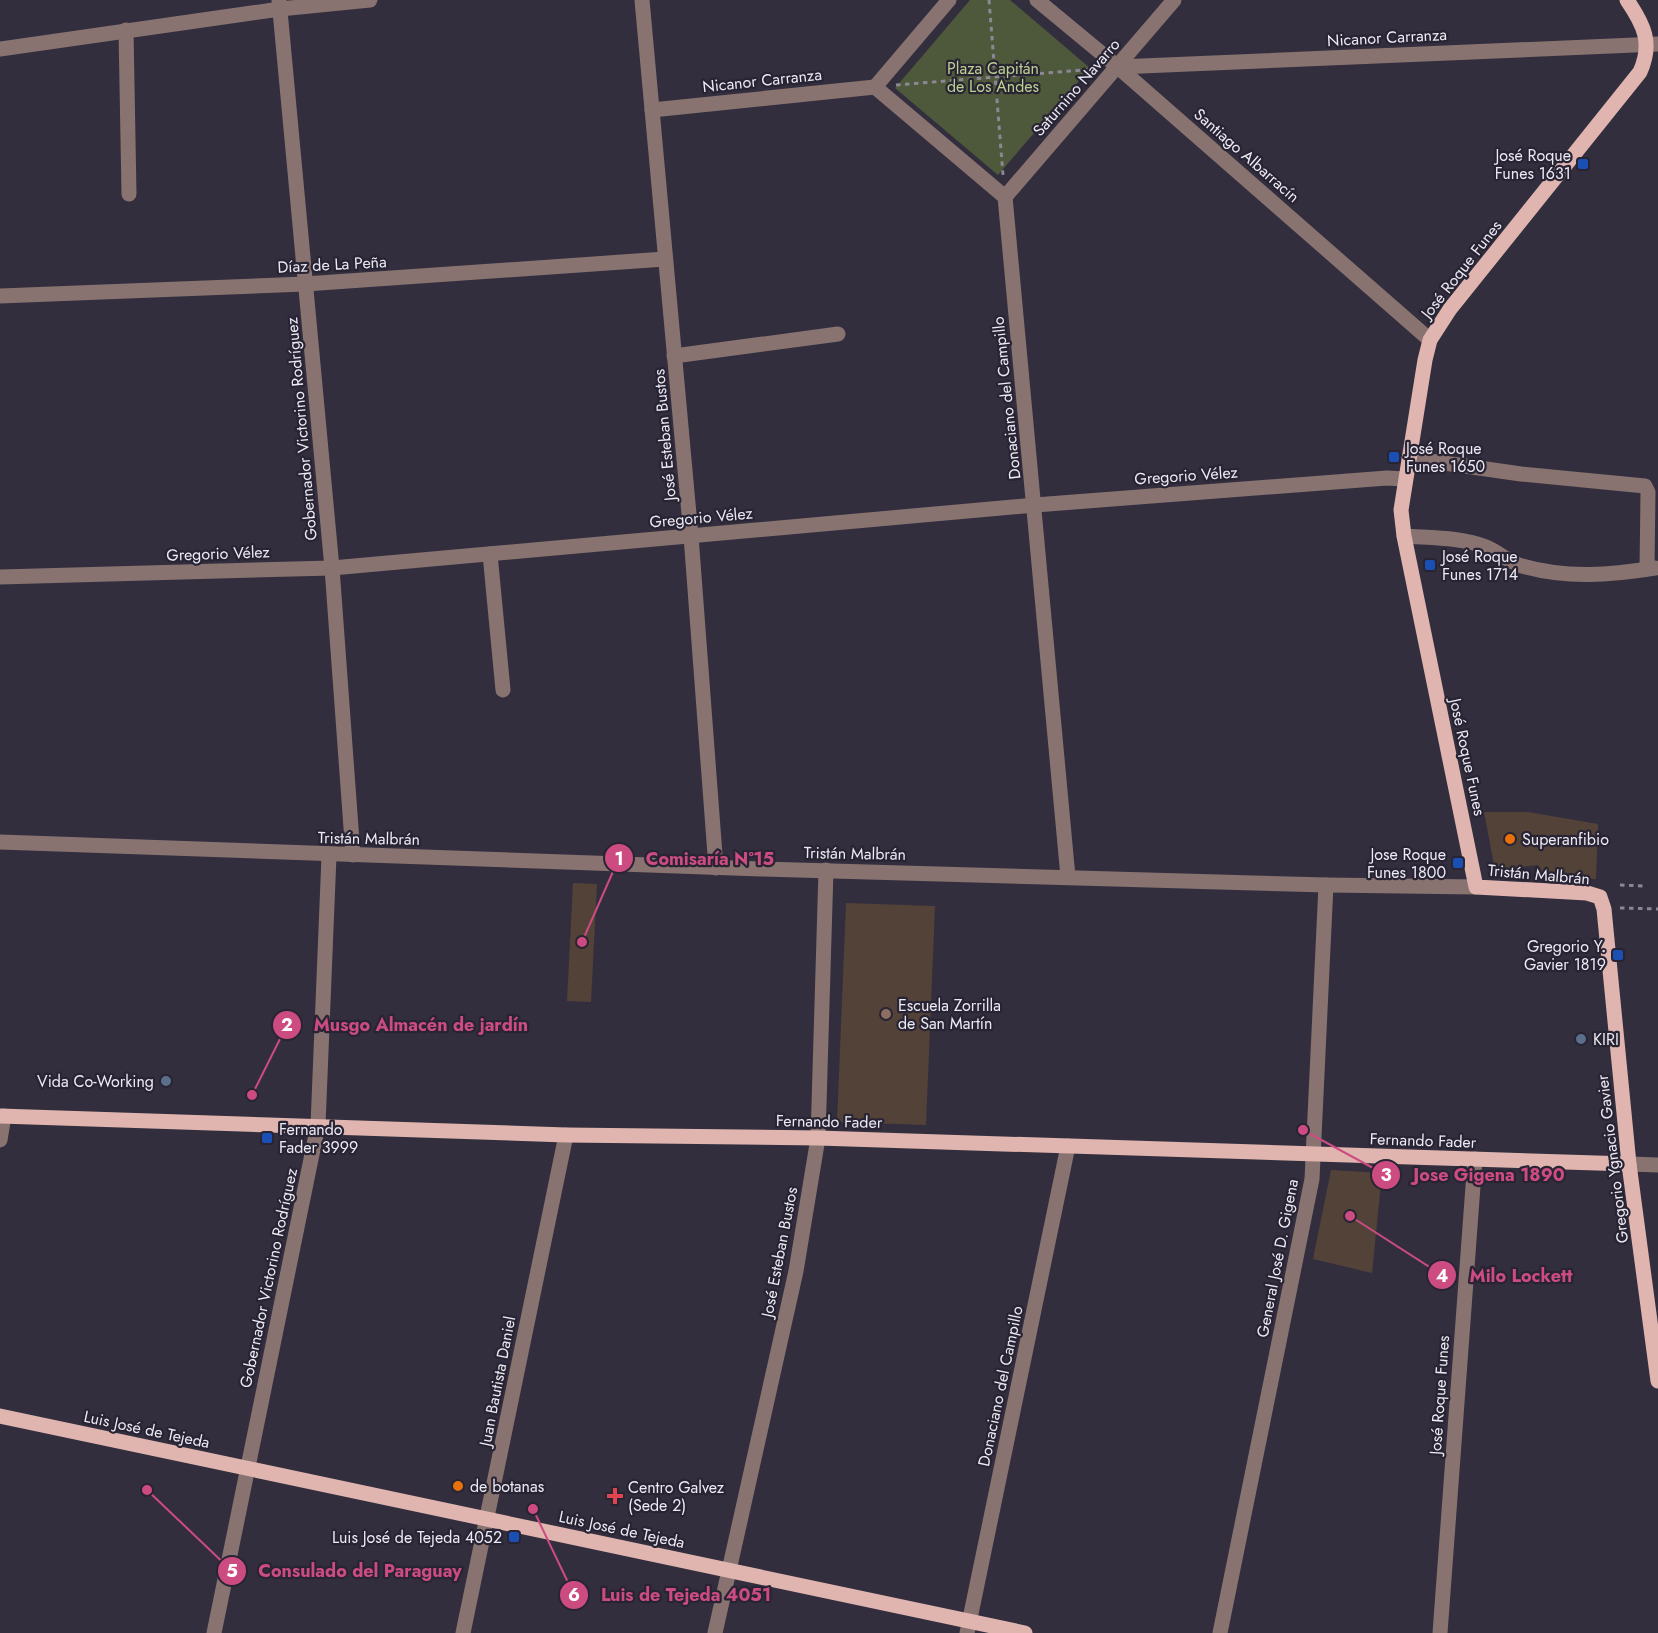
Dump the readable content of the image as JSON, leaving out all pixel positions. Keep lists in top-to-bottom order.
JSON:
{
  "streets": {
    "main road": [
      "José Roque Funes",
      "Tristán Malbrán",
      "Fernando Fader",
      "Gregorio Ygnacio Gavier",
      "Luis José de Tejeda"
    ],
    "street": [
      "Nicanor Carranza",
      "Saturnino Navarro",
      "Santiago Albarracín",
      "Díaz de La Peña",
      "Donaciano del Campillo",
      "Gobernador Victorino Rodríguez",
      "José Esteban Bustos",
      "Gregorio Vélez",
      "General José D. Gigena",
      "Juan Bautista Daniel"
    ]
  },
  "crossings": [
    ["Nicanor Carranza", "Saturnino Navarro"],
    ["Nicanor Carranza", "Santiago Albarracín"],
    ["Nicanor Carranza", "José Roque Funes"],
    ["Nicanor Carranza", "José Esteban Bustos"],
    ["Saturnino Navarro", "Santiago Albarracín"],
    ["Saturnino Navarro", "Donaciano del Campillo"],
    ["Santiago Albarracín", "José Roque Funes"],
    ["Díaz de La Peña", "Gobernador Victorino Rodríguez"],
    ["Díaz de La Peña", "José Esteban Bustos"],
    ["José Roque Funes", "Gregorio Vélez"],
    ["José Roque Funes", "Tristán Malbrán"],
    ["José Roque Funes", "Fernando Fader"],
    ["Donaciano del Campillo", "Gregorio Vélez"],
    ["Donaciano del Campillo", "Tristán Malbrán"],
    ["Donaciano del Campillo", "Fernando Fader"],
    ["Donaciano del Campillo", "Luis José de Tejeda"],
    ["Gobernador Victorino Rodríguez", "Gregorio Vélez"],
    ["Gobernador Victorino Rodríguez", "Tristán Malbrán"],
    ["Gobernador Victorino Rodríguez", "Fernando Fader"],
    ["Gobernador Victorino Rodríguez", "Luis José de Tejeda"],
    ["José Esteban Bustos", "Gregorio Vélez"],
    ["José Esteban Bustos", "Tristán Malbrán"],
    ["José Esteban Bustos", "Fernando Fader"],
    ["José Esteban Bustos", "Luis José de Tejeda"],
    ["Tristán Malbrán", "Gregorio Ygnacio Gavier"],
    ["Tristán Malbrán", "General José D. Gigena"],
    ["Fernando Fader", "Gregorio Ygnacio Gavier"],
    ["Fernando Fader", "General José D. Gigena"],
    ["Fernando Fader", "Juan Bautista Daniel"],
    ["Juan Bautista Daniel", "Luis José de Tejeda"]
  ],
  "parks": ["Plaza Capitán de Los Andes"],
  "places": {
    "transit": [
      "José Roque Funes 1631",
      "José Roque Funes 1650",
      "José Roque Funes 1714",
      "Jose Roque Funes 1800",
      "Gregorio Y. Gavier 1819",
      "Fernando Fader 3999",
      "Luis José de Tejeda 4052"
    ],
    "other": [
      "Superanfibio",
      "Comisaría Nº15",
      "Escuela Zorrilla de San Martín",
      "KIRI",
      "Vida Co-Working",
      "Musgo Almacén de jardín",
      "Jose Gigena 1890",
      "Milo Lockett",
      "de botanas",
      "Consulado del Paraguay",
      "Luis de Tejeda 4051"
    ],
    "health": ["Centro Galvez (Sede 2)"]
  }
}
